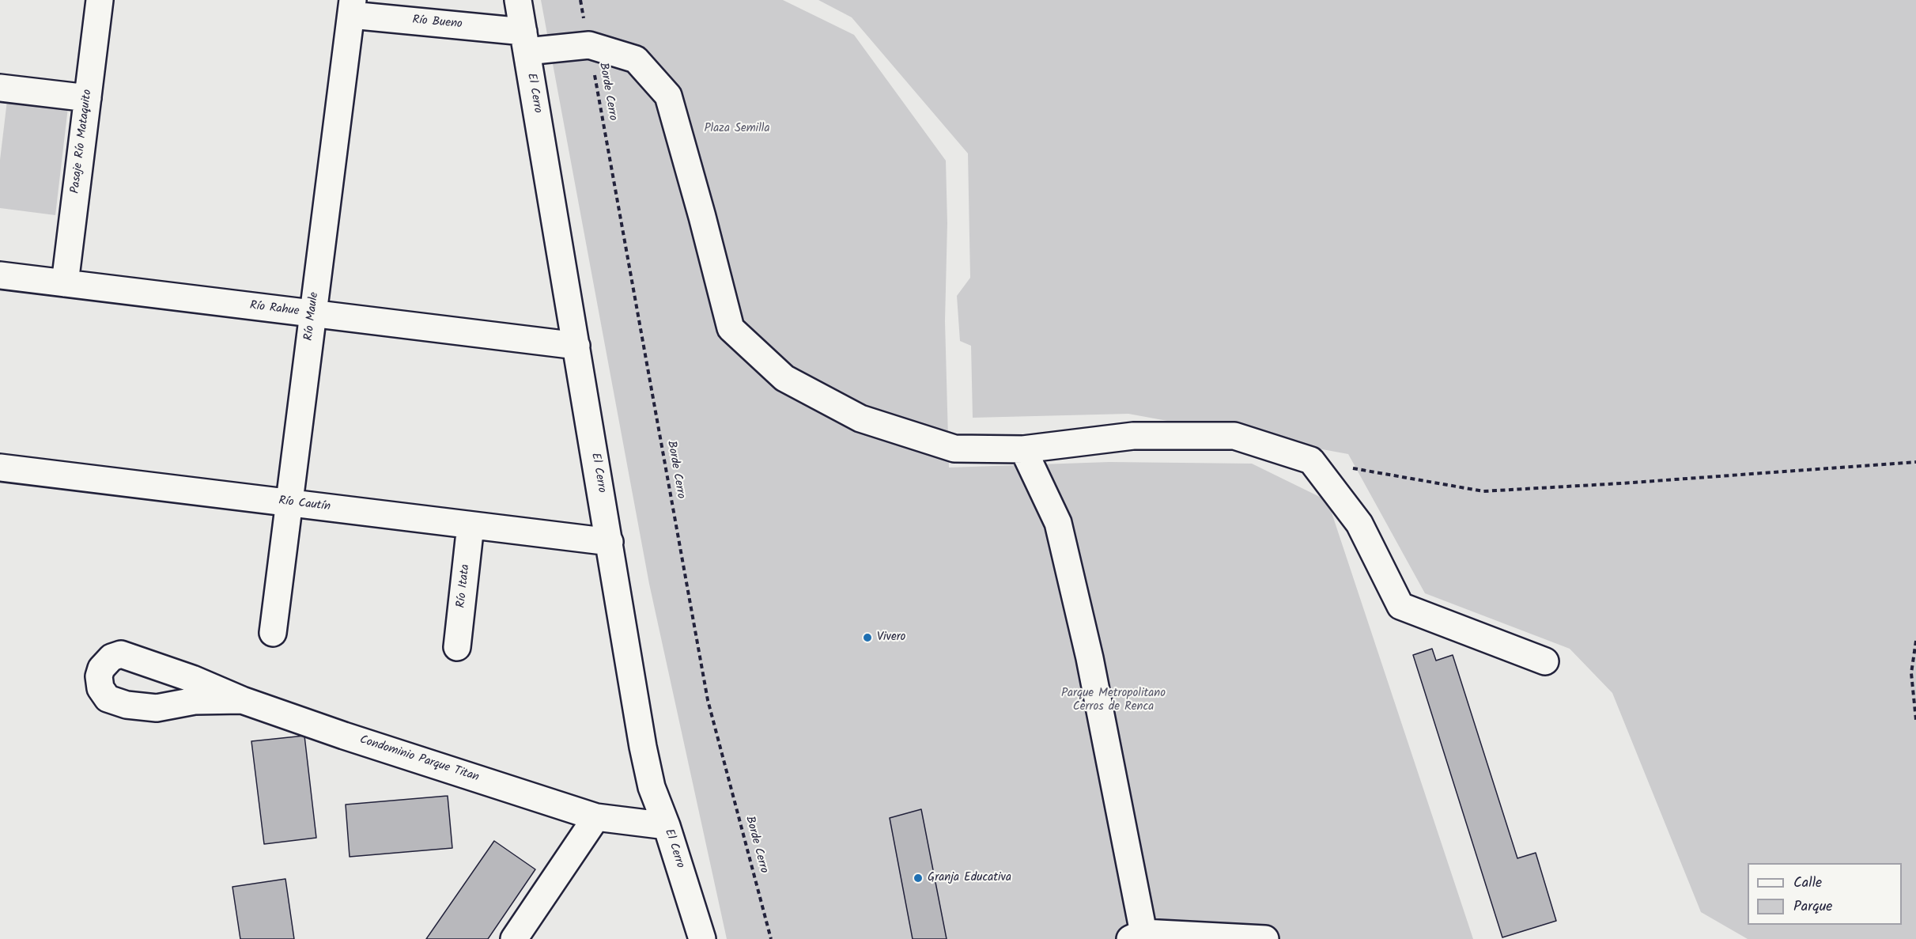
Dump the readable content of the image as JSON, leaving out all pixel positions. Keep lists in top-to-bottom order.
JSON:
{
  "streets": {
    "street": [
      "Río Bueno",
      "El Cerro",
      "Pasaje Río Mataquito",
      "Río Rahue",
      "Río Maule",
      "Río Cautín",
      "Río Itata",
      "Condominio Parque Titan"
    ],
    "path": ["Borde Cerro"]
  },
  "crossings": [
    ["Río Bueno", "Borde Cerro"],
    ["Río Bueno", "El Cerro"],
    ["Río Bueno", "Río Maule"],
    ["El Cerro", "Río Rahue"],
    ["El Cerro", "Río Cautín"],
    ["El Cerro", "Condominio Parque Titan"],
    ["Pasaje Río Mataquito", "Río Rahue"],
    ["Río Rahue", "Río Maule"],
    ["Río Maule", "Río Cautín"],
    ["Río Cautín", "Río Itata"]
  ],
  "parks": ["Plaza Semilla", "Parque Metropolitano Cerros de Renca"],
  "places": ["Vivero", "Granja Educativa"],
  "legend": ["Calle", "Parque"]
}
